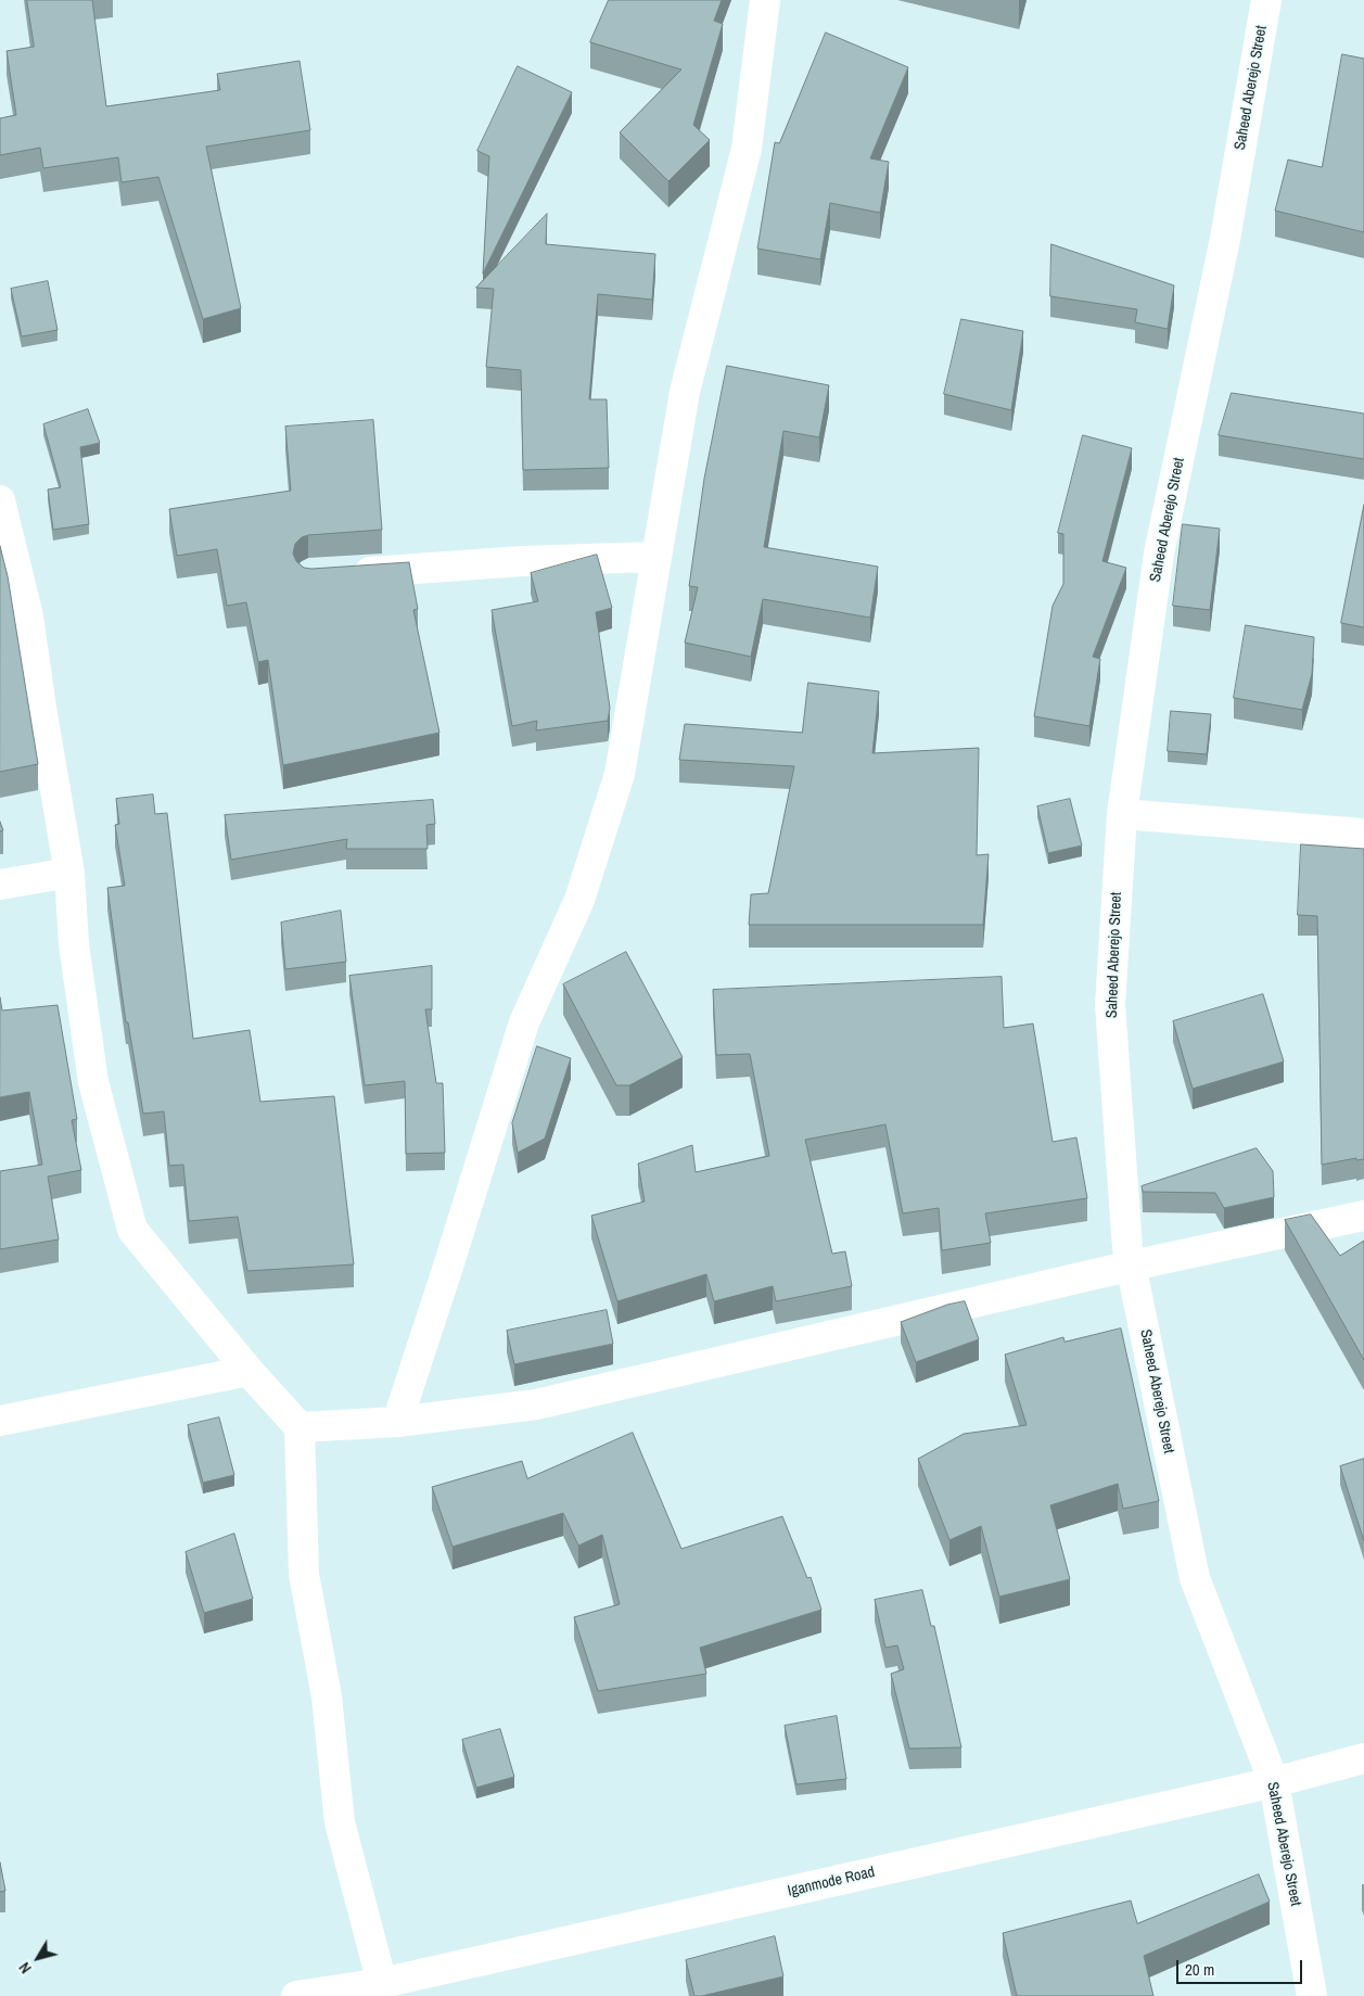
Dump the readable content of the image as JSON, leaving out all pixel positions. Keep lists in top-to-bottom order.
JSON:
{
  "streets": {
    "street": ["Saheed Aberejo Street", "Iganmode Road"]
  },
  "crossings": [
    ["Saheed Aberejo Street", "Iganmode Road"]
  ],
  "scale_bar": "20 m",
  "north": "bottom left"
}
